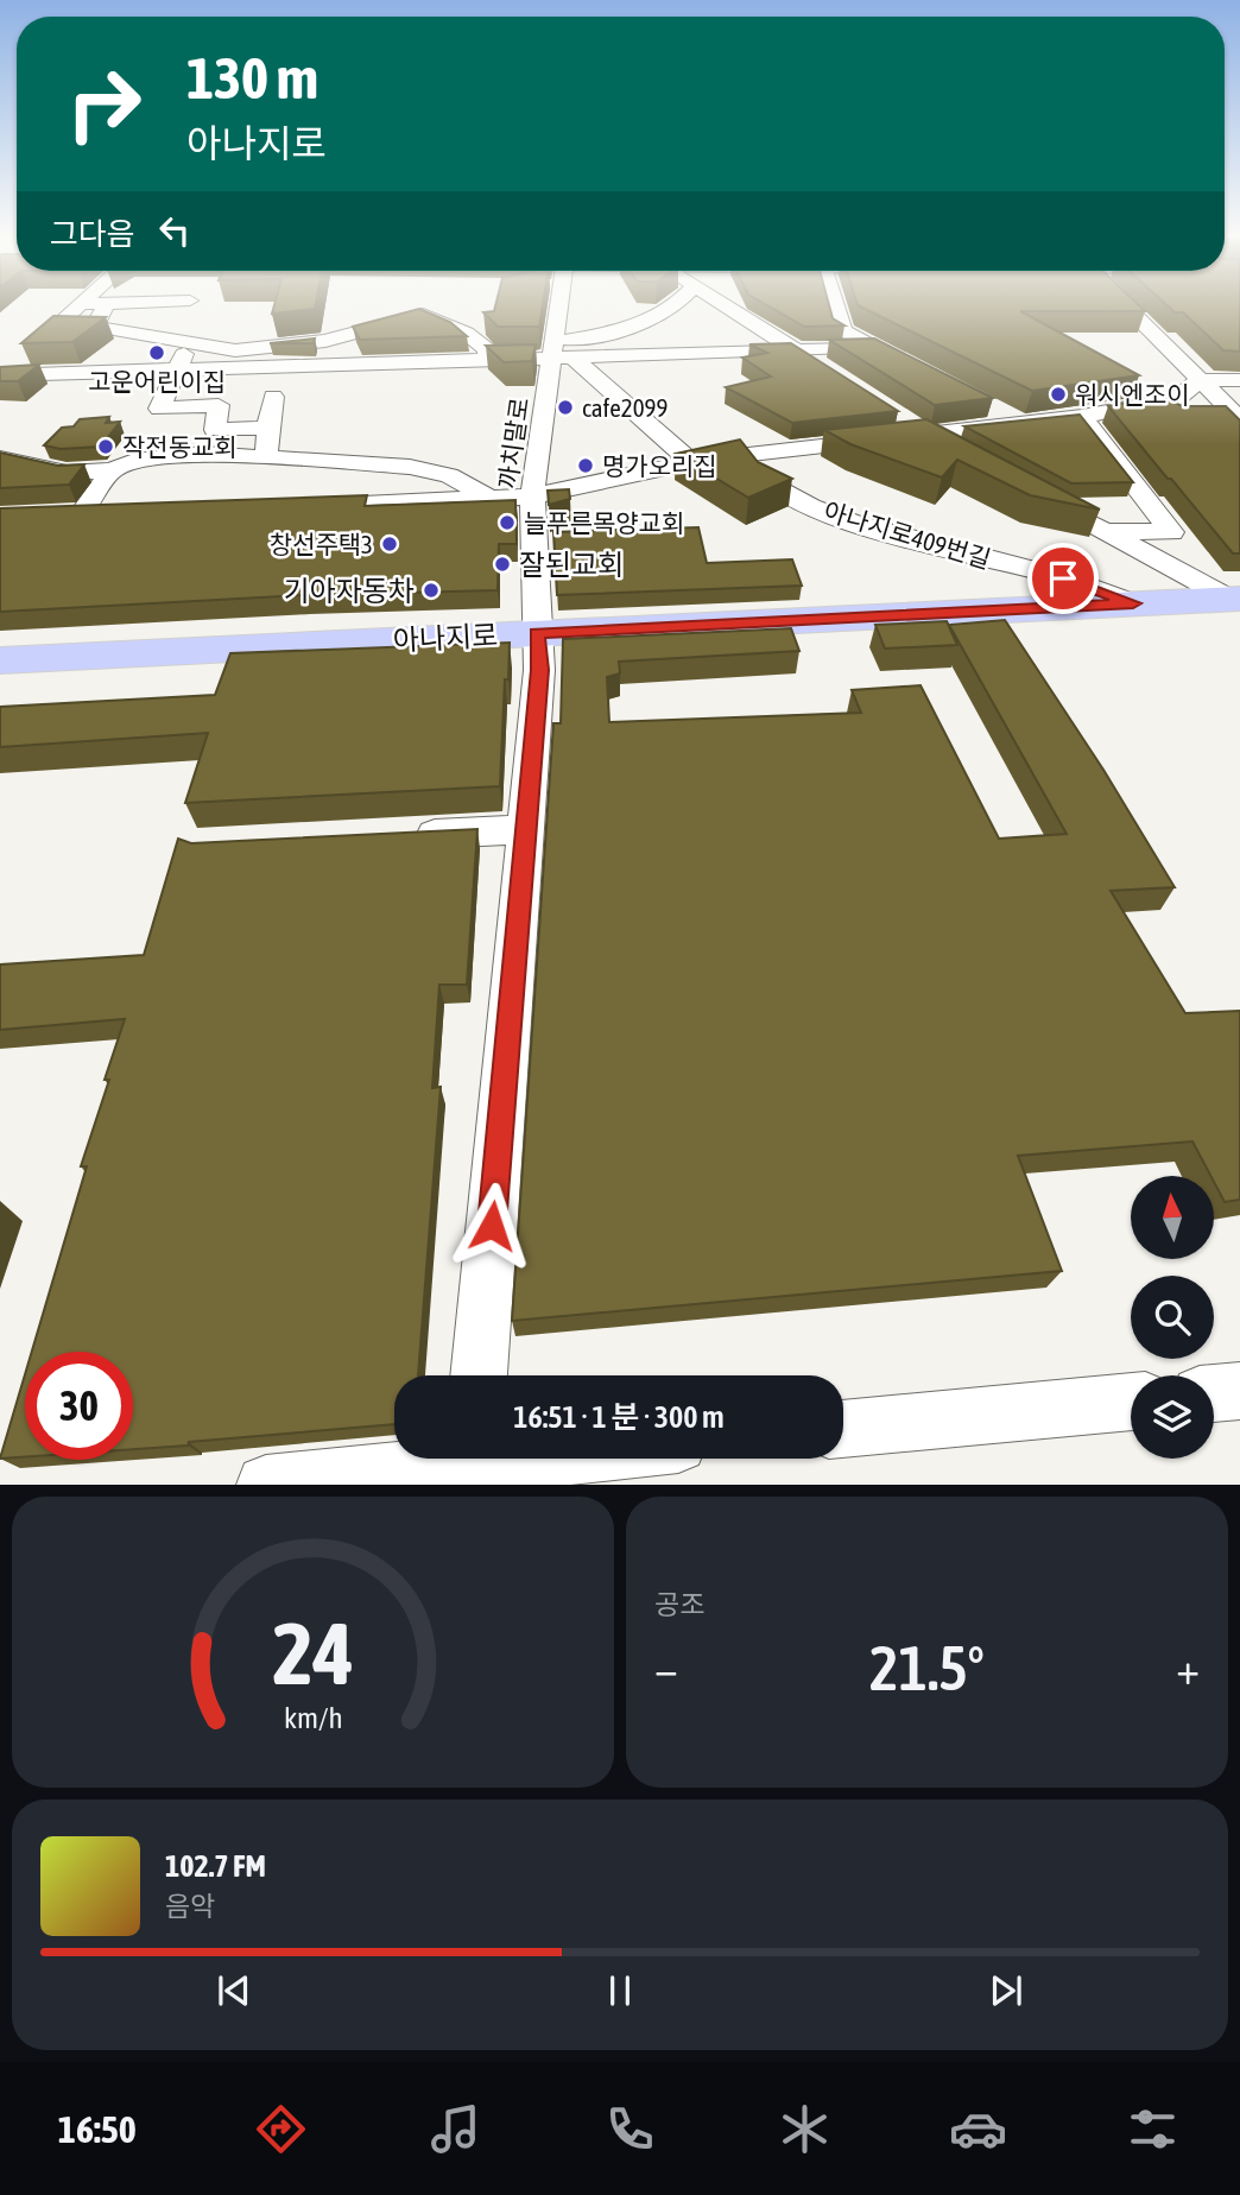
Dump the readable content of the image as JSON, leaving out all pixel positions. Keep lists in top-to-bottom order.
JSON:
{
  "streets": {
    "main road": ["아나지로"],
    "street": ["까치말로", "아나지로409번길"]
  },
  "crossings": [
    ["까치말로", "아나지로"],
    ["아나지로409번길", "아나지로"]
  ],
  "places": [
    "고운어린이집",
    "워시엔조이",
    "cafe2099",
    "작전동교회",
    "명가오리집",
    "늘푸른목양교회",
    "창선주택3",
    "잘된교회",
    "기아자동차"
  ],
  "north": "top",
  "page": {
    "turn": ["130 m", "아나지로"],
    "then": "그다음",
    "limit": "30",
    "trip": "16:51 · 1 분 · 300 m",
    "tile": "공조",
    "heat": ["−", "21.5°", "+"],
    "song": ["102.7 FM", "음악"],
    "tabs": "16:50",
    "gauge": ["24", "km/h"]
  }
}
